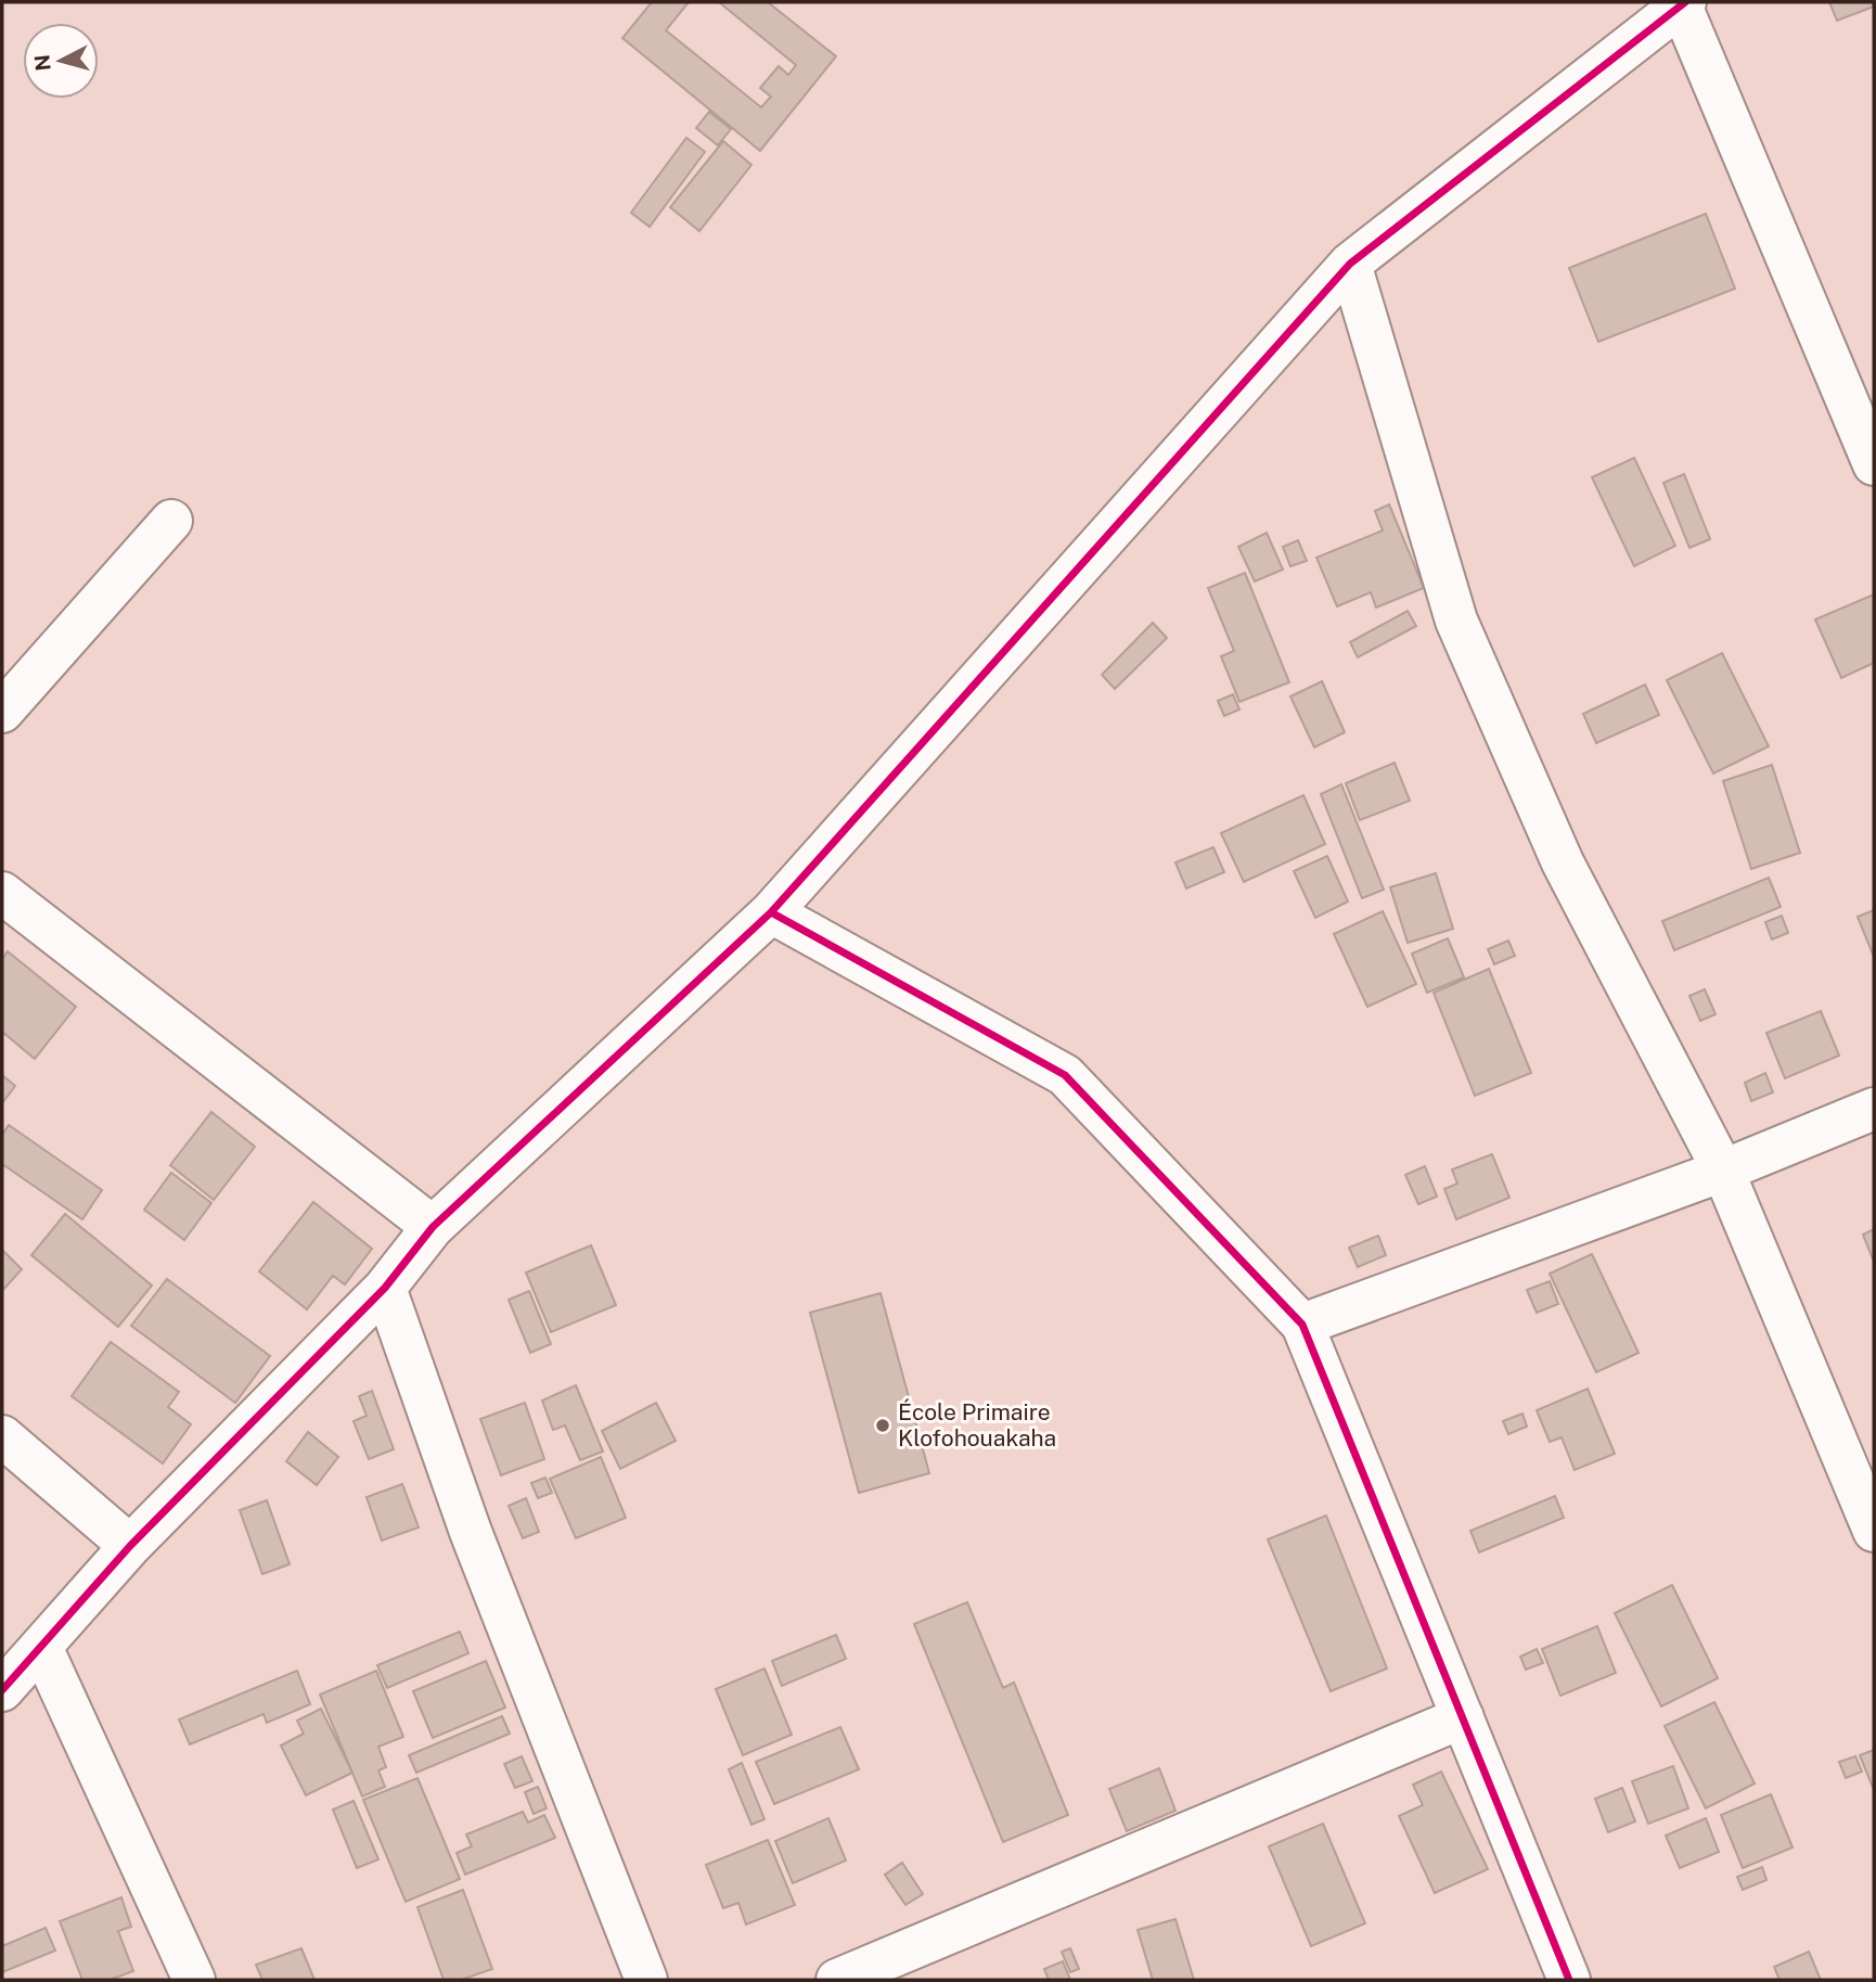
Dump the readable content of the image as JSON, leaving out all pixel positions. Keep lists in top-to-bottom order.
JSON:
{
  "places": ["École Primaire Klofohouakaha"],
  "north": "left"
}
